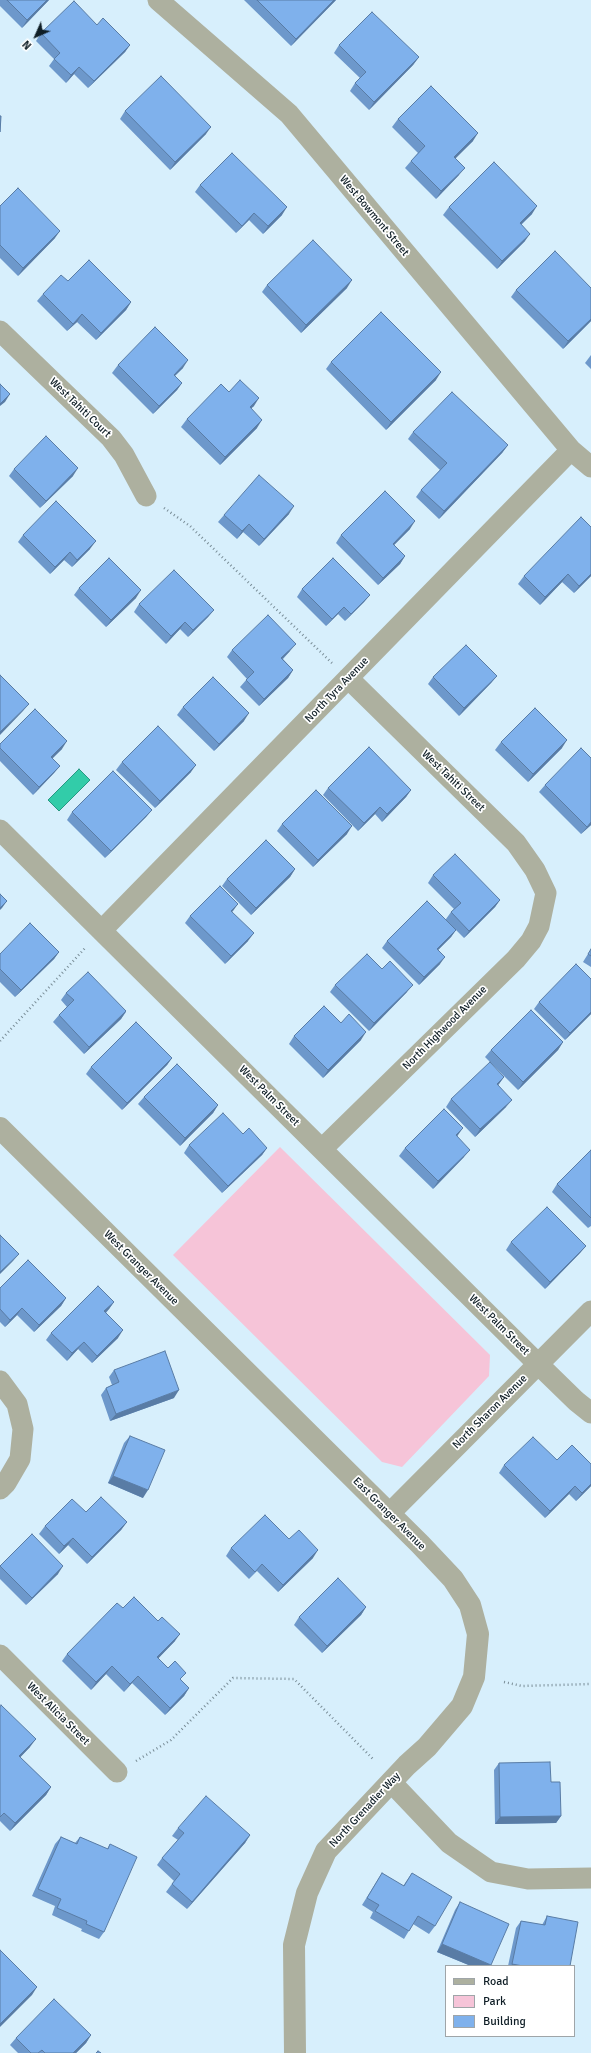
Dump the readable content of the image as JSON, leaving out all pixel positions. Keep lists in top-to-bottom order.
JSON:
{
  "streets": {
    "street": [
      "West Bowmont Street",
      "West Tahiti Court",
      "North Tyra Avenue",
      "West Tahiti Street",
      "North Highwood Avenue",
      "West Palm Street",
      "West Granger Avenue",
      "North Sharon Avenue",
      "East Granger Avenue",
      "West Alicia Street",
      "North Grenadier Way"
    ]
  },
  "crossings": [
    ["West Bowmont Street", "North Tyra Avenue"],
    ["North Tyra Avenue", "West Tahiti Street"],
    ["North Tyra Avenue", "West Palm Street"],
    ["West Tahiti Street", "North Highwood Avenue"],
    ["North Highwood Avenue", "West Palm Street"],
    ["West Palm Street", "North Sharon Avenue"],
    ["West Granger Avenue", "East Granger Avenue"],
    ["North Sharon Avenue", "East Granger Avenue"],
    ["East Granger Avenue", "North Grenadier Way"]
  ],
  "legend": ["Road", "Park", "Building"],
  "north": "bottom left"
}
